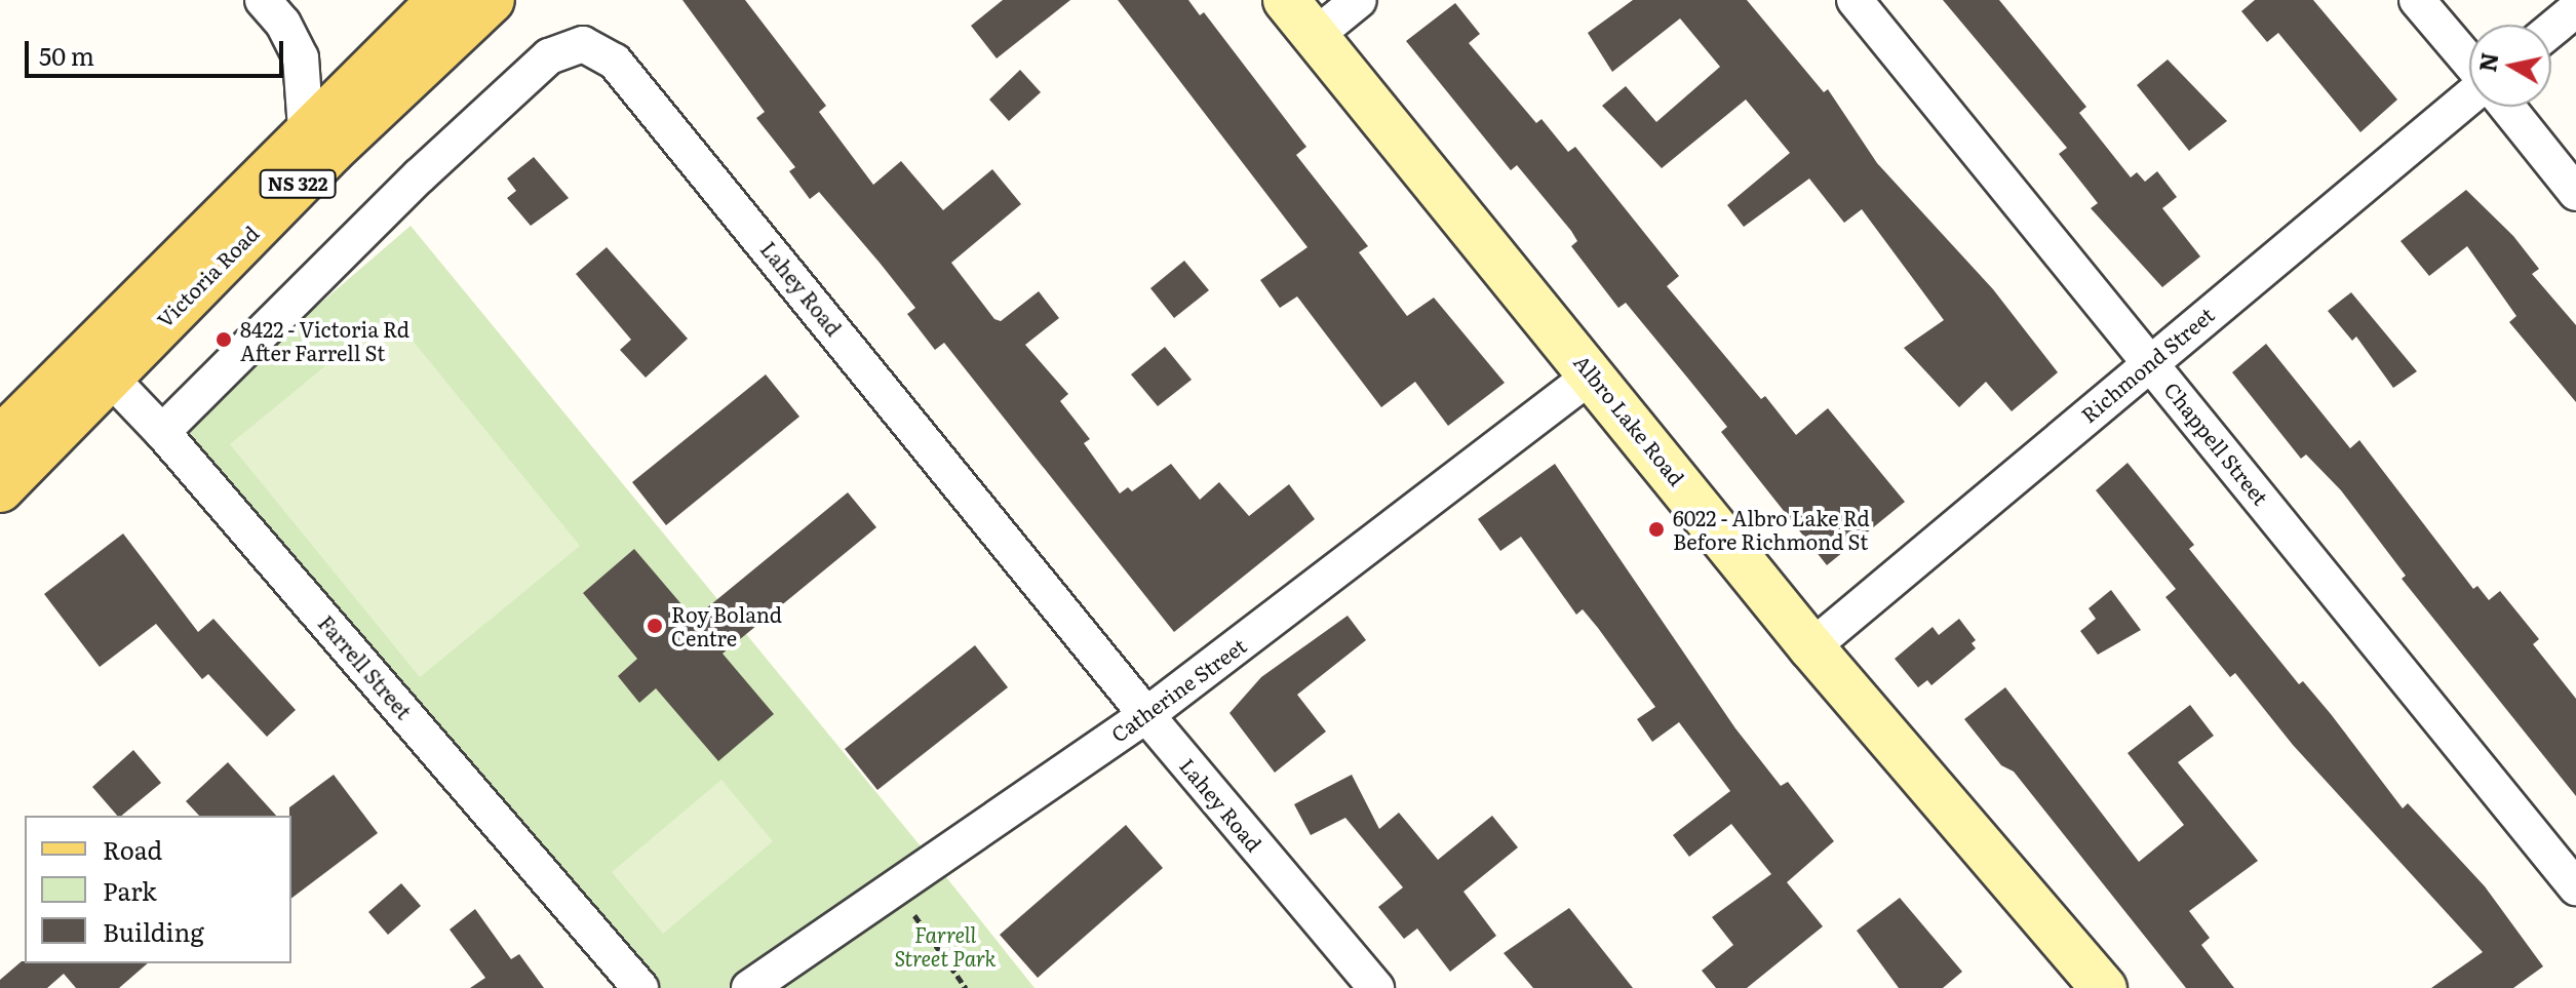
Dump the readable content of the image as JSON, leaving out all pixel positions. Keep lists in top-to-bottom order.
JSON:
{
  "streets": {
    "main road": ["NS 322", "Victoria Road", "Albro Lake Road"],
    "street": [
      "Lahey Road",
      "Richmond Street",
      "Chappell Street",
      "Farrell Street",
      "Catherine Street"
    ]
  },
  "crossings": [
    ["Victoria Road", "Farrell Street"],
    ["Lahey Road", "Farrell Street"],
    ["Lahey Road", "Catherine Street"],
    ["Richmond Street", "Albro Lake Road"],
    ["Richmond Street", "Chappell Street"],
    ["Albro Lake Road", "Catherine Street"]
  ],
  "parks": ["Farrell Street Park"],
  "places": ["8422 - Victoria Rd After Farrell St", "6022 - Albro Lake Rd Before Richmond St", "Roy Boland Centre"],
  "legend": ["Road", "Park", "Building"],
  "scale_bar": "50 m",
  "north": "left"
}
